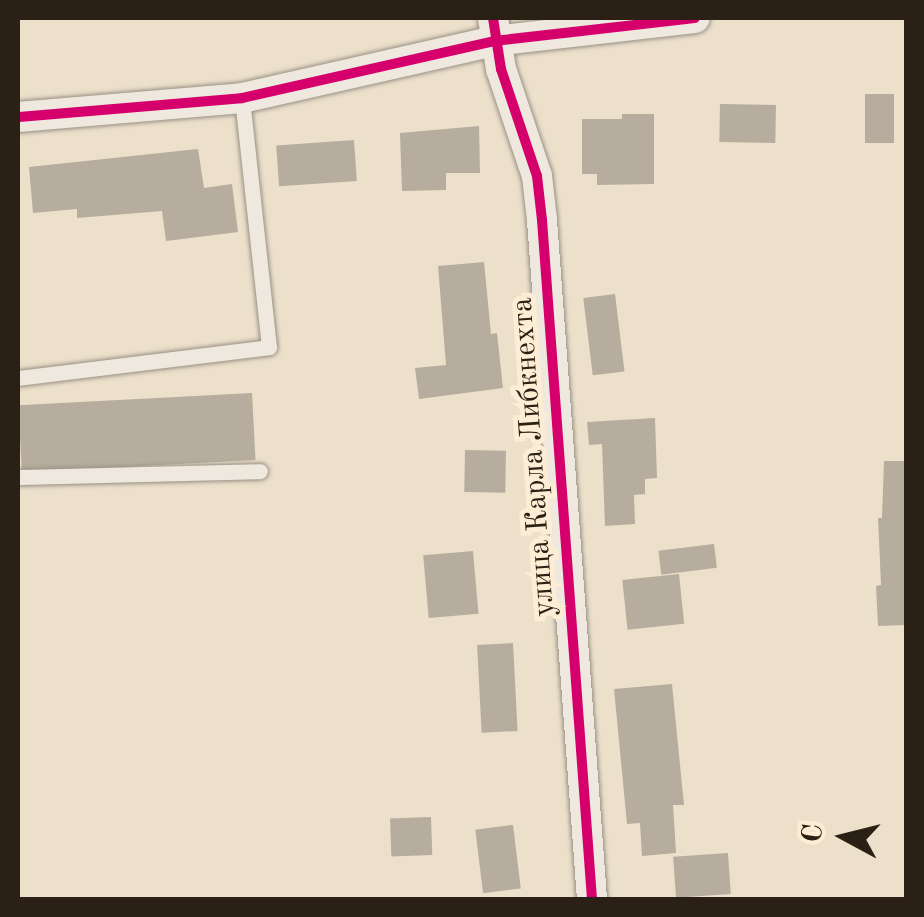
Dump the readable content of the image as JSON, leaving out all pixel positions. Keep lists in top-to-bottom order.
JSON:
{
  "streets": {
    "street": ["улица Карла Либкнехта"]
  },
  "north": "left"
}
